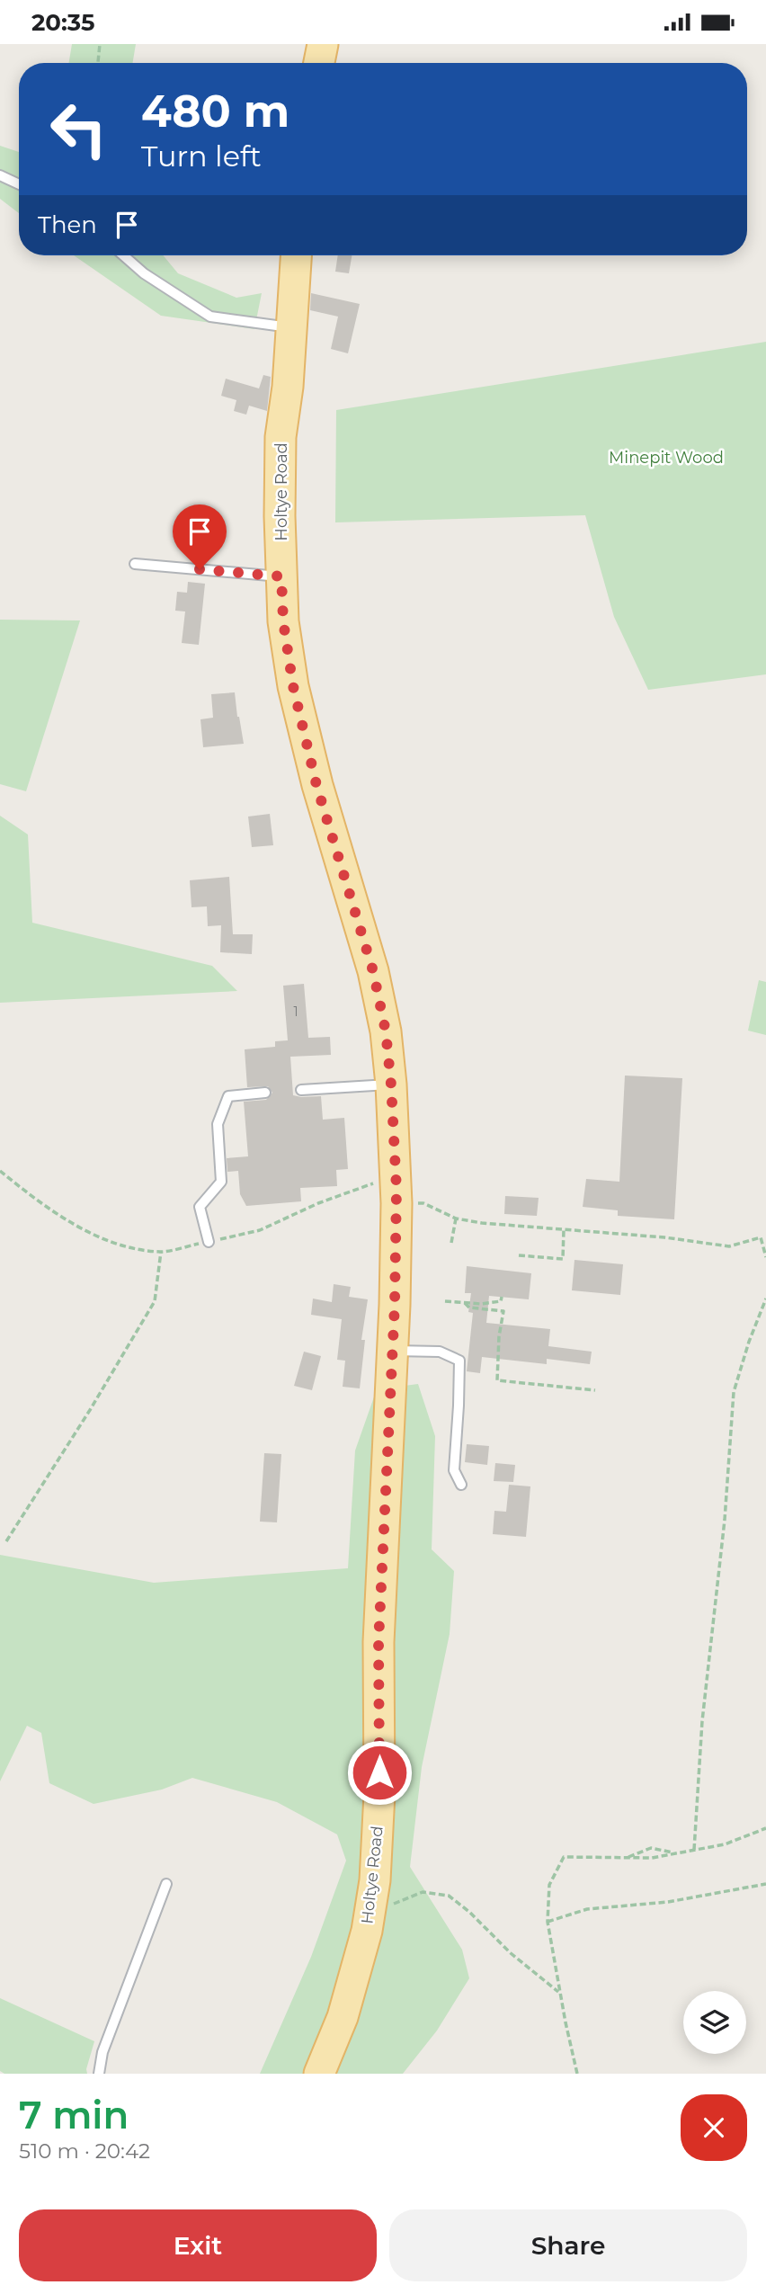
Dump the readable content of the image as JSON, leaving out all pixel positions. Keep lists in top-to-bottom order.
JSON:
{
  "streets": {
    "main road": ["Holtye Road"]
  },
  "parks": ["Minepit Wood"],
  "house_numbers": ["1"],
  "page": {
    "status": "20:35",
    "turn": ["480 m", "Turn left"],
    "then": "Then",
    "heading": ["7 min", "510 m · 20:42"],
    "buttons": ["Exit", "Share"]
  }
}
